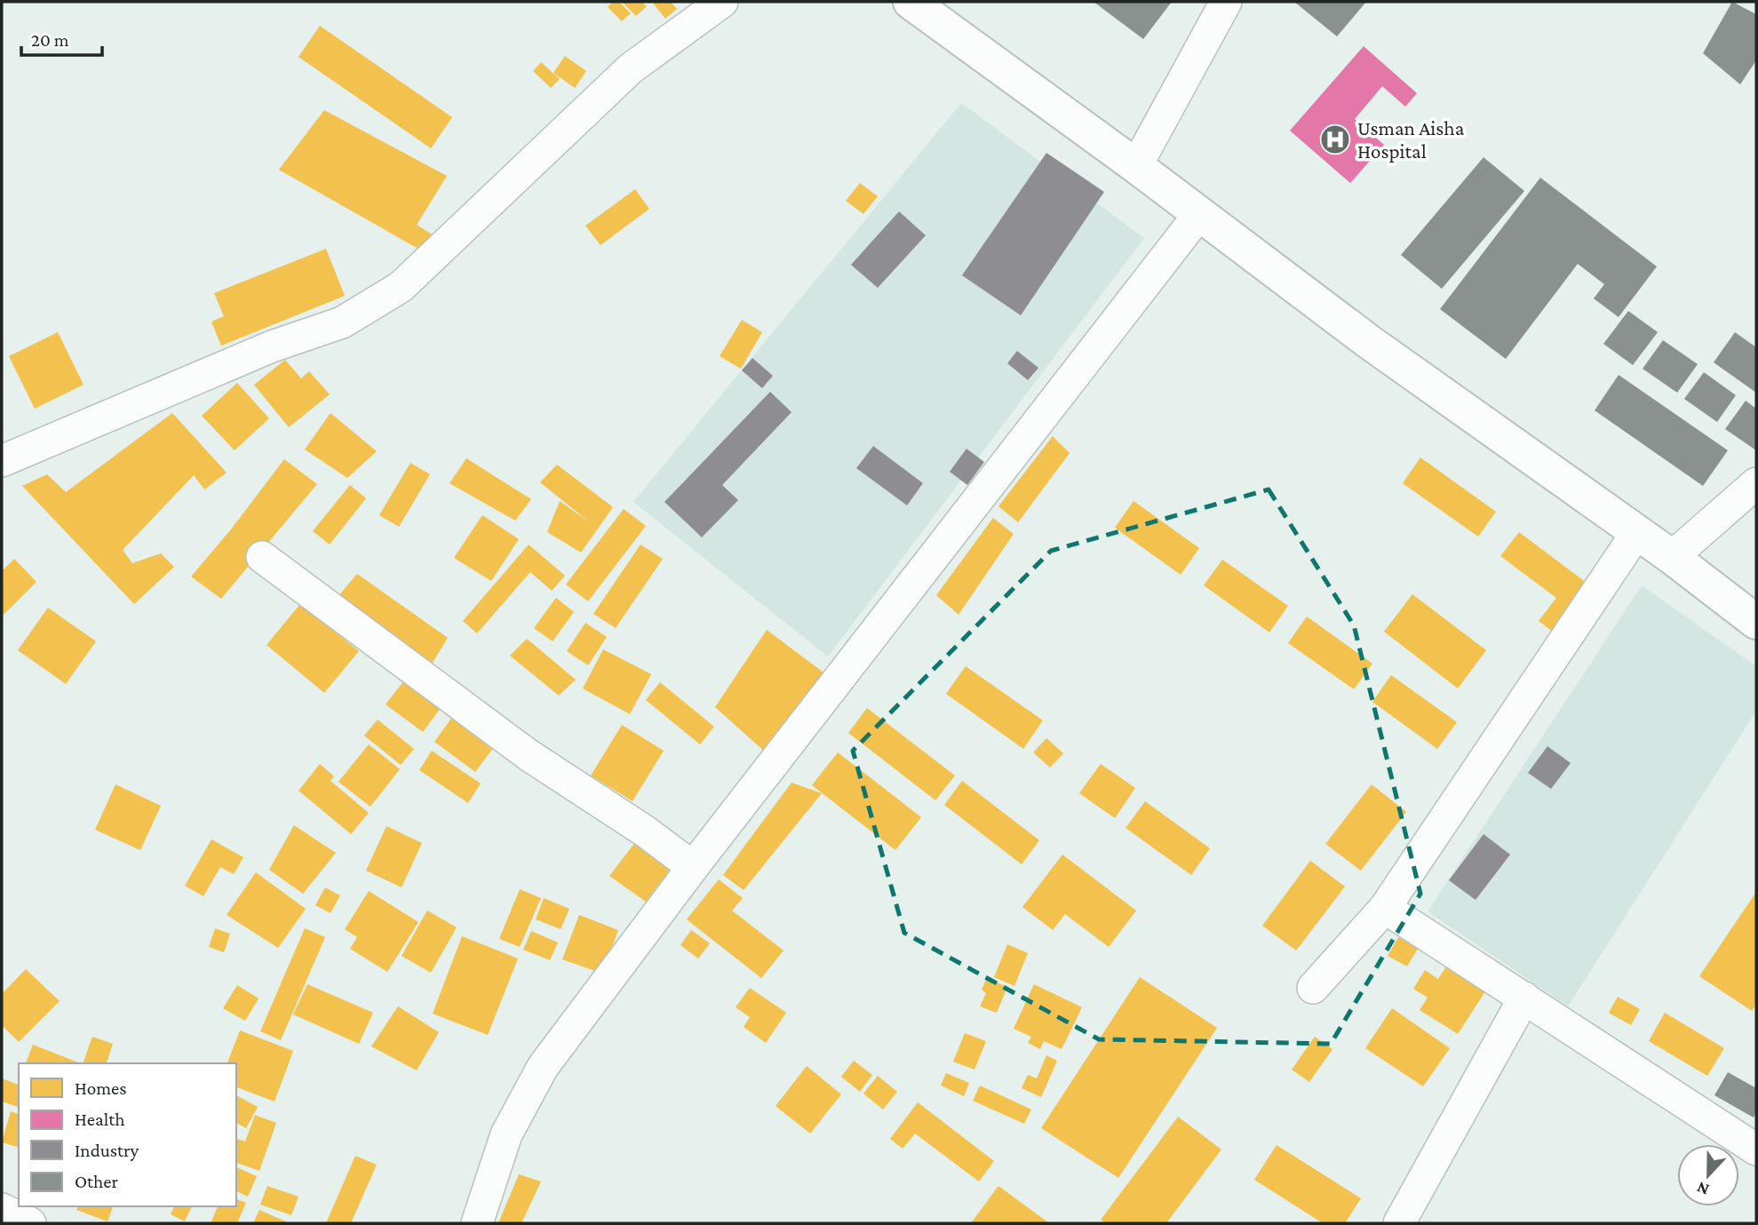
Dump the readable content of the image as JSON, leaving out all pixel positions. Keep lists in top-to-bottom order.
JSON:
{
  "places": {
    "hospital": ["Usman Aisha Hospital"]
  },
  "legend": [
    "Homes",
    "Health",
    "Industry",
    "Other"
  ],
  "scale_bar": "20 m",
  "north": "bottom"
}
